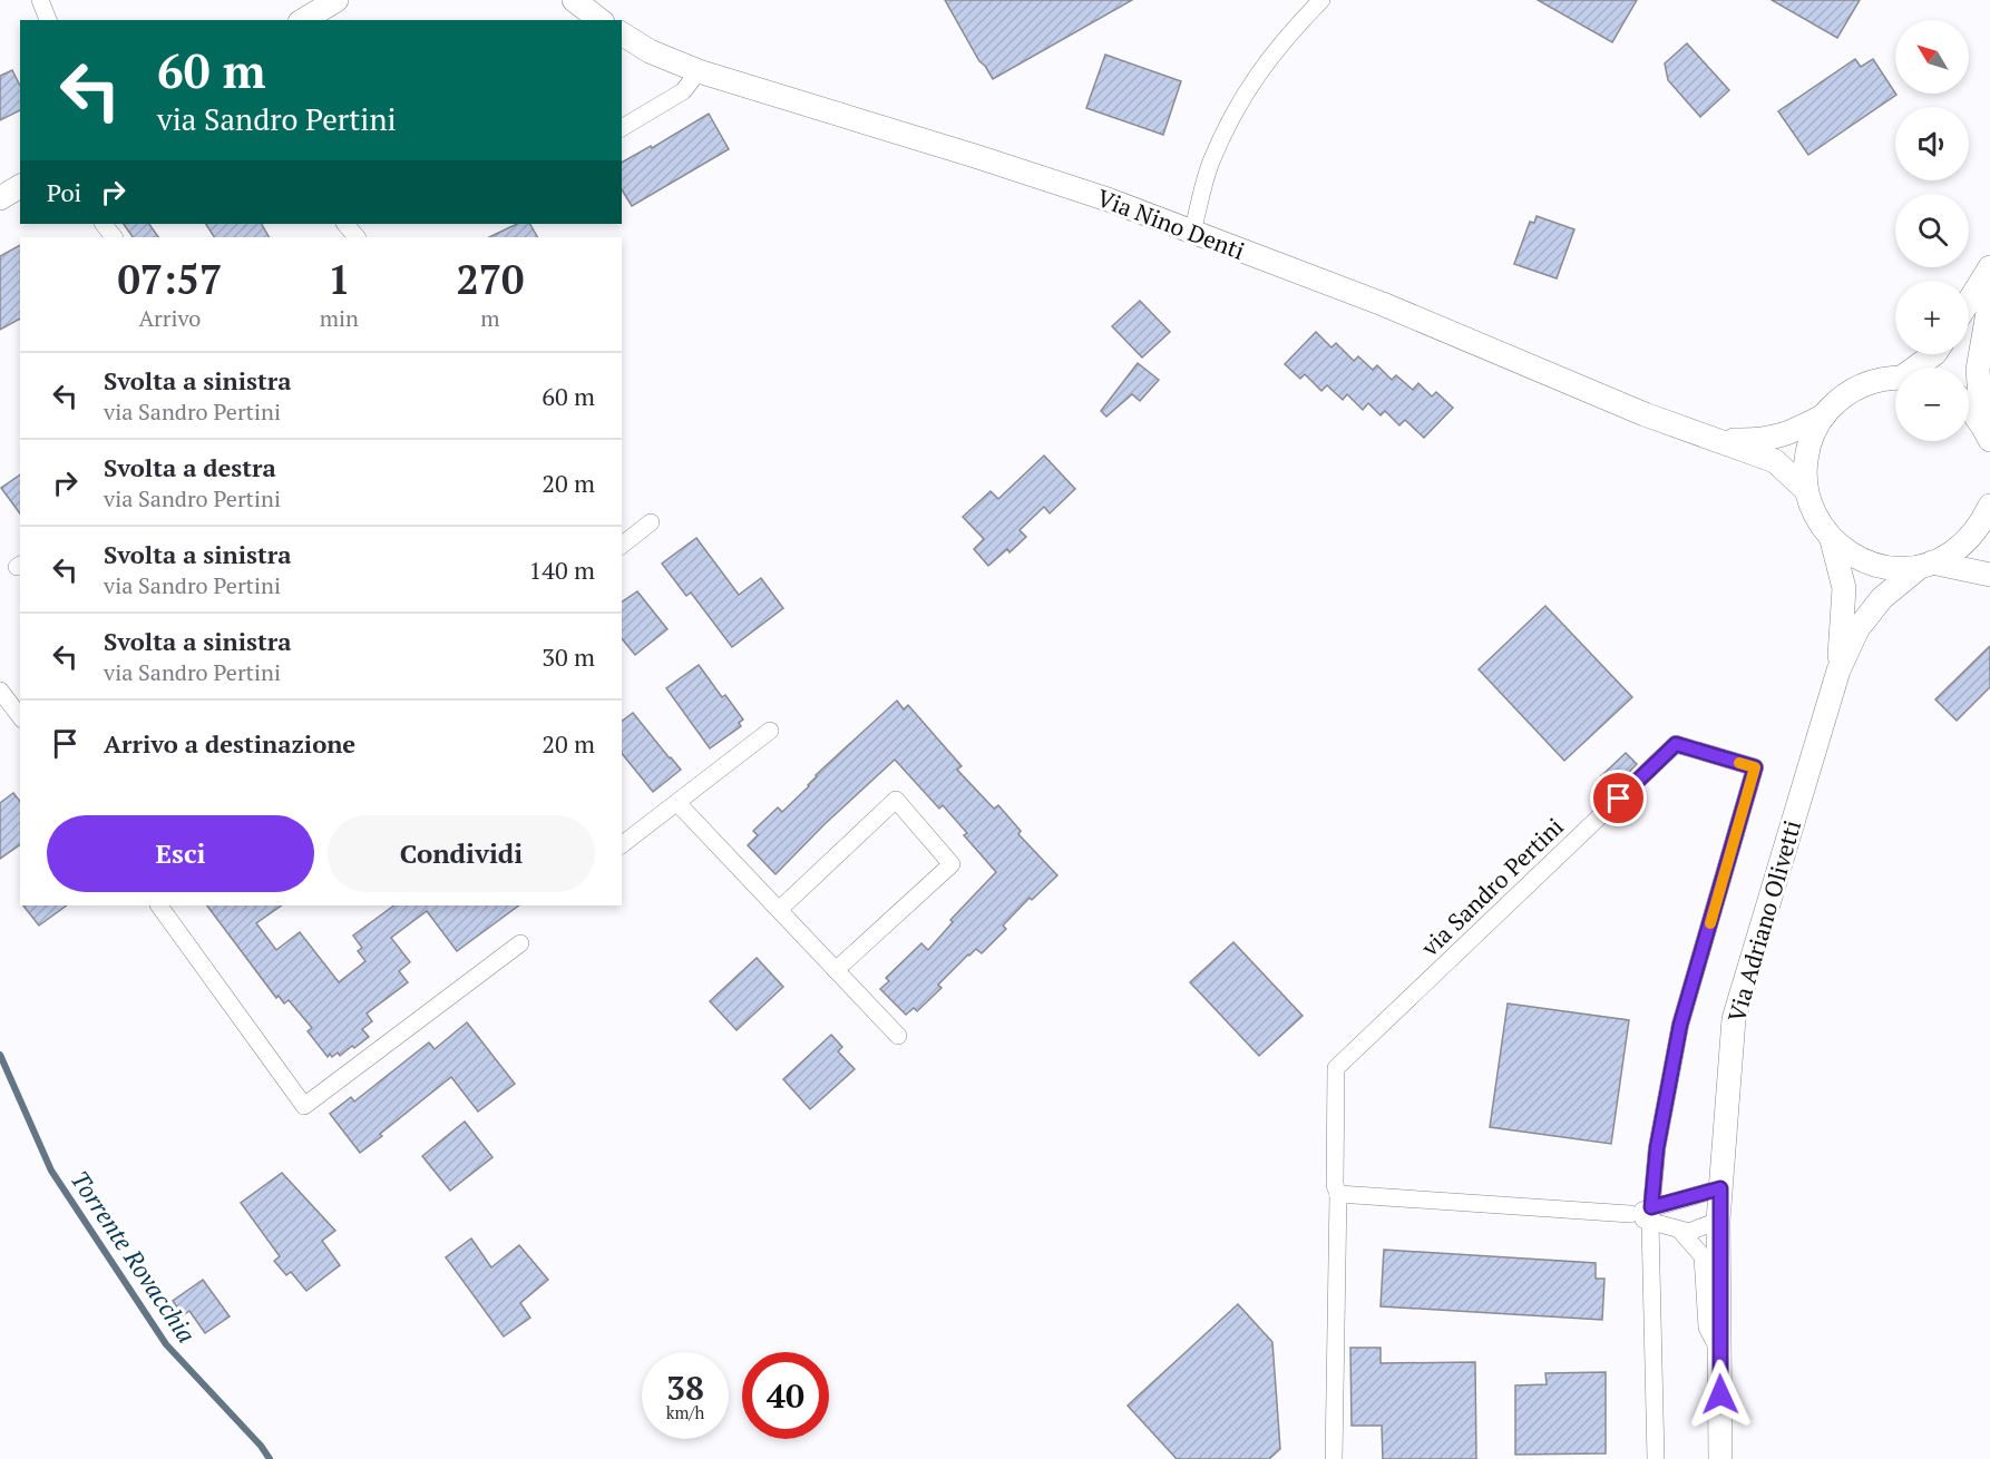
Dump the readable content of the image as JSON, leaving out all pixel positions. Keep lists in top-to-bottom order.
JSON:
{
  "streets": {
    "street": ["Via Nino Denti", "via Sandro Pertini", "Via Adriano Olivetti"]
  },
  "water": ["Torrente Rovacchia"],
  "north": "top left",
  "page": {
    "map_buttons": ["+", "−"],
    "turn": ["60 m", "via Sandro Pertini"],
    "then": "Poi",
    "eta": [
      "07:57",
      "Arrivo",
      "1",
      "min",
      "270",
      "m"
    ],
    "list": [
      {
        "name": "Svolta a sinistra",
        "note": "via Sandro Pertini",
        "value": "60 m"
      },
      {
        "name": "Svolta a destra",
        "note": "via Sandro Pertini",
        "value": "20 m"
      },
      {
        "name": "Svolta a sinistra",
        "note": "via Sandro Pertini",
        "value": "140 m"
      },
      {
        "name": "Svolta a sinistra",
        "note": "via Sandro Pertini",
        "value": "30 m"
      },
      {
        "name": "Arrivo a destinazione",
        "value": "20 m"
      }
    ],
    "buttons": ["Esci", "Condividi"],
    "speed": "38 km/h",
    "limit": "40"
  }
}
